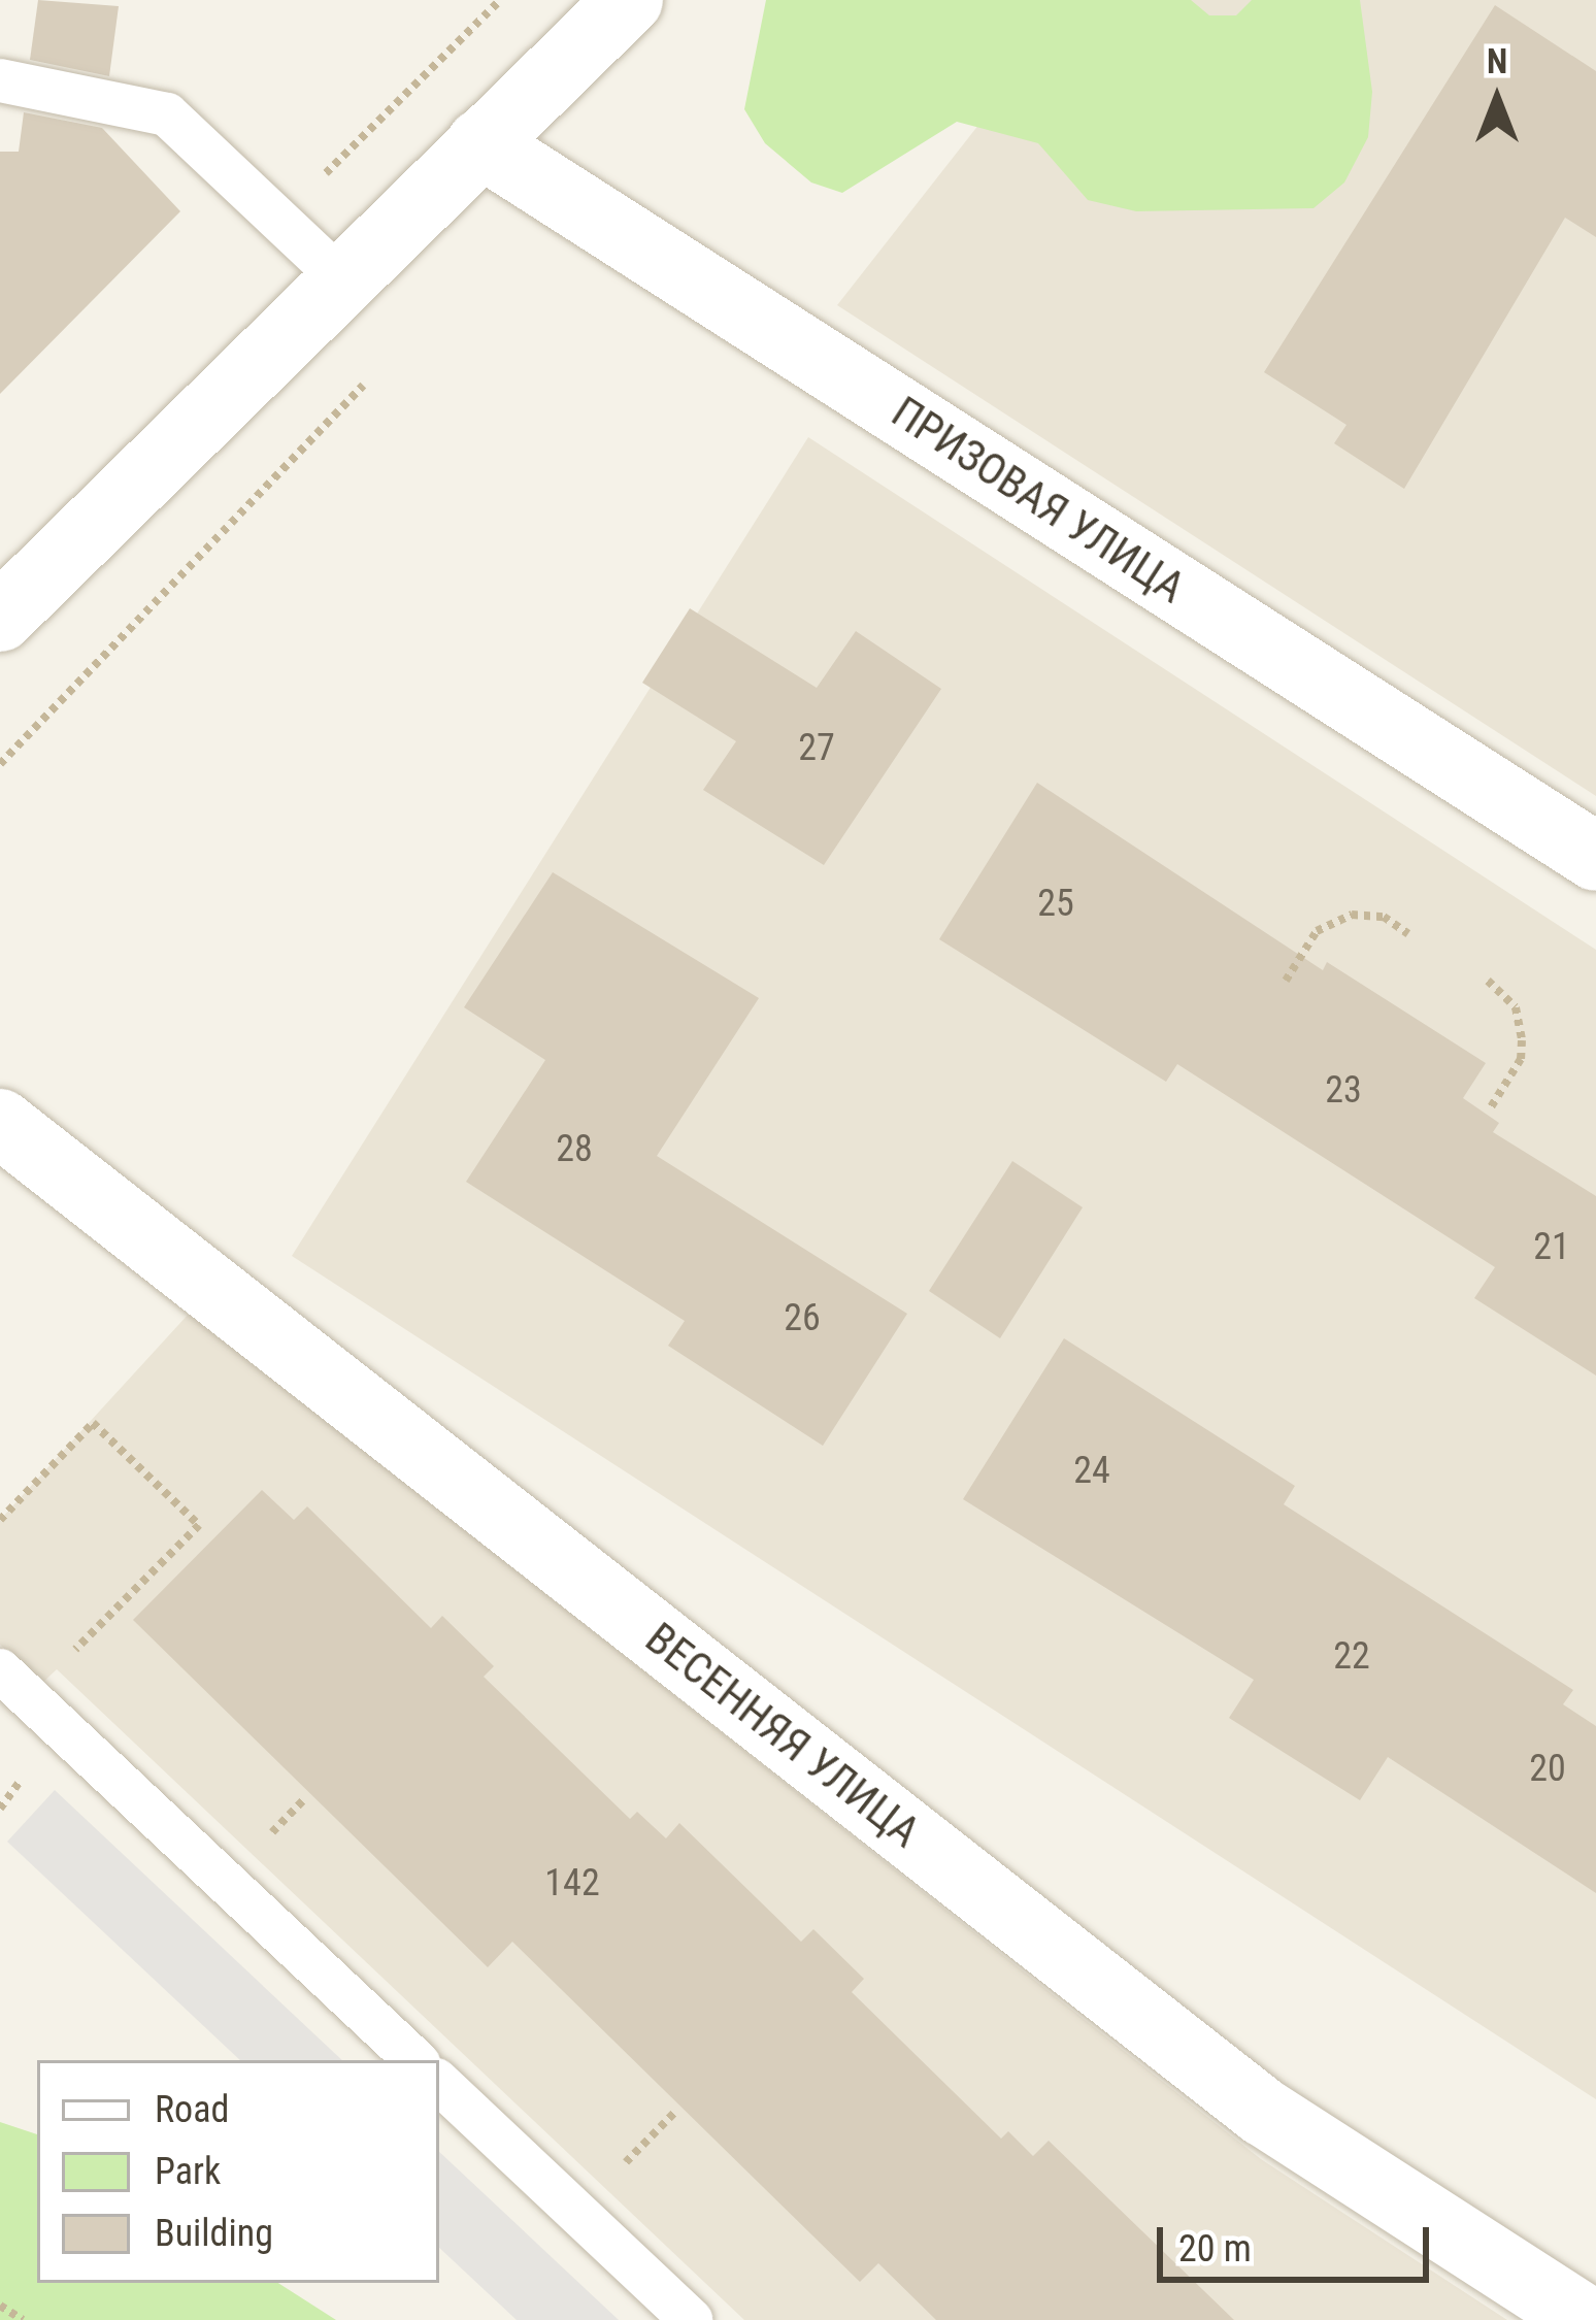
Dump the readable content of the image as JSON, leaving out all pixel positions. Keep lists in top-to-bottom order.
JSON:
{
  "streets": {
    "street": ["ПРИЗОВАЯ УЛИЦА", "ВЕСЕННЯЯ УЛИЦА"]
  },
  "house_numbers": [
    "27",
    "25",
    "23",
    "28",
    "21",
    "26",
    "24",
    "22",
    "20",
    "142"
  ],
  "legend": ["Road", "Park", "Building"],
  "scale_bar": "20 m",
  "north": "top"
}
